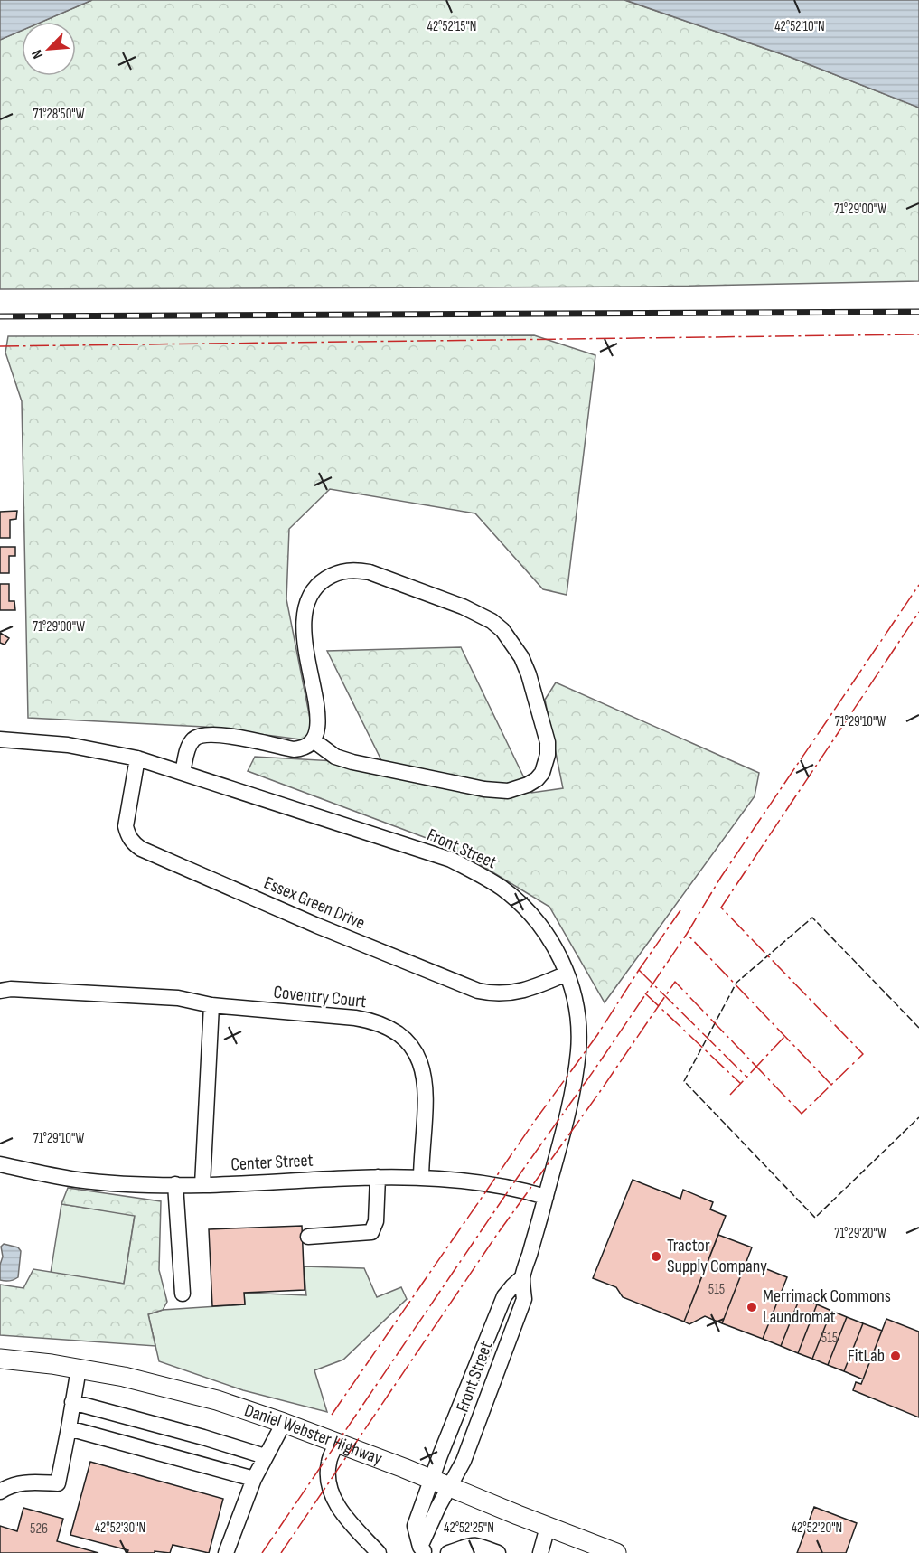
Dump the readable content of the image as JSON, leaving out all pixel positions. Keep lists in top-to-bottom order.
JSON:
{
  "streets": {
    "main road": ["Daniel Webster Highway"],
    "street": [
      "Front Street",
      "Essex Green Drive",
      "Coventry Court",
      "Center Street"
    ]
  },
  "crossings": [
    ["Front Street", "Essex Green Drive"],
    ["Front Street", "Center Street"],
    ["Front Street", "Daniel Webster Highway"],
    ["Coventry Court", "Center Street"]
  ],
  "places": ["Tractor Supply Company", "Merrimack Commons Laundromat", "FitLab"],
  "house_numbers": ["515", "515", "526"],
  "north": "bottom left",
  "coordinates": [
    "42°52'15\"N",
    "42°52'10\"N",
    "71°28'50\"W",
    "71°29'00\"W",
    "71°29'10\"W",
    "71°29'20\"W",
    "42°52'30\"N",
    "42°52'25\"N",
    "42°52'20\"N"
  ]
}
